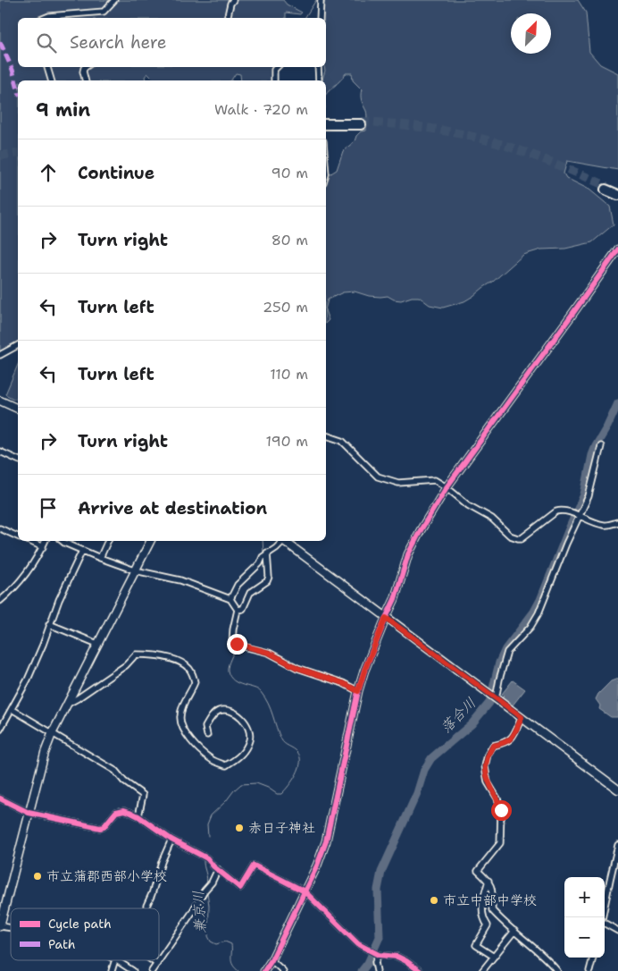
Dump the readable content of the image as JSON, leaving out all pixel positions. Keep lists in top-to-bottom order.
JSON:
{
  "water": ["落合川", "兼京川"],
  "places": ["赤日子神社", "市立蒲郡西部小学校", "市立中部中学校"],
  "legend": ["Cycle path", "Path"],
  "north": "top right",
  "page": {
    "search": "Search here",
    "heading": ["9 min", "Walk · 720 m"],
    "list": [
      ["Continue", "90 m"],
      ["Turn right", "80 m"],
      ["Turn left", "250 m"],
      ["Turn left", "110 m"],
      ["Turn right", "190 m"],
      "Arrive at destination"
    ],
    "map_buttons": ["+", "−"]
  }
}
